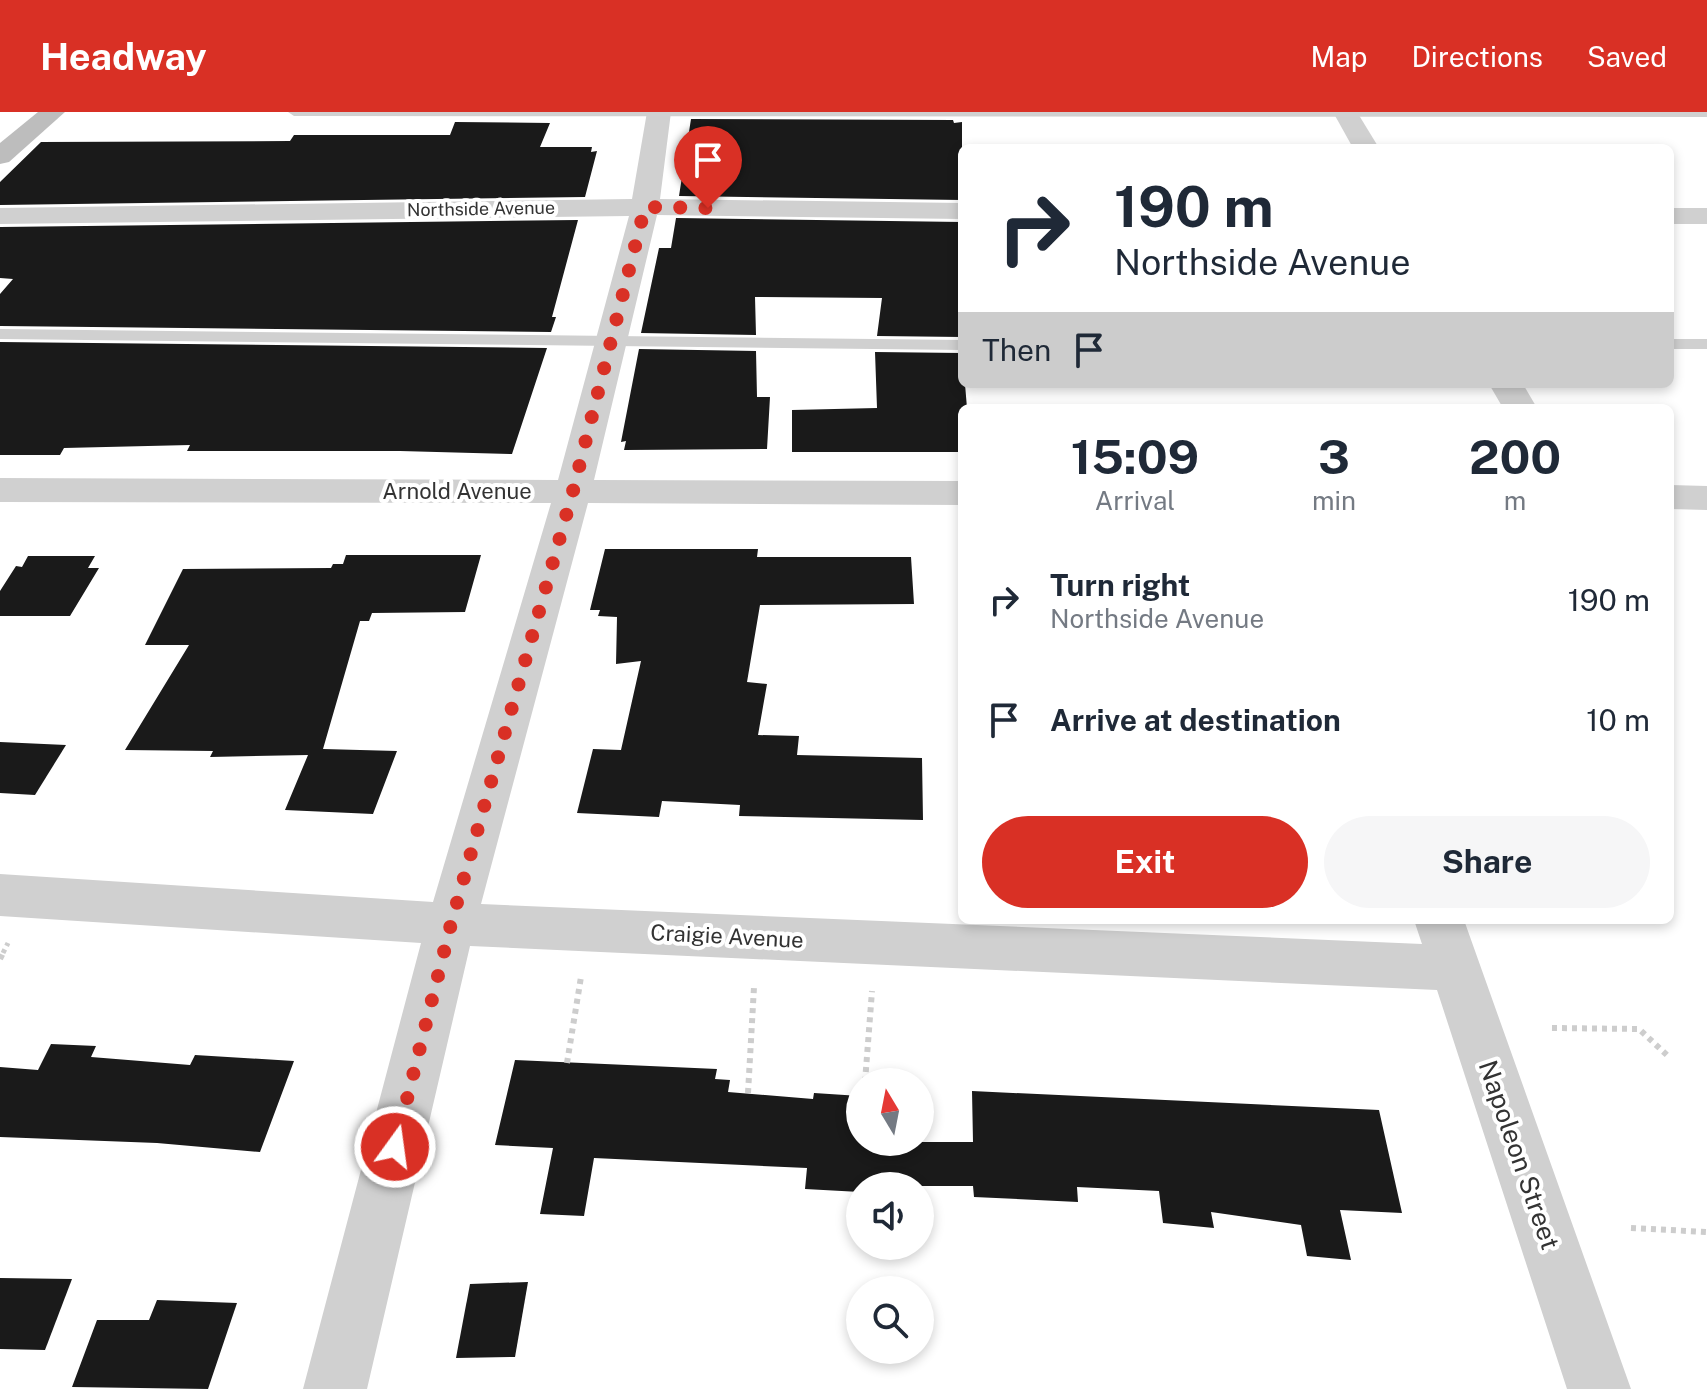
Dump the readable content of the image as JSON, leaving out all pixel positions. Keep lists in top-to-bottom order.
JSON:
{
  "streets": {
    "street": [
      "Northside Avenue",
      "Arnold Avenue",
      "Craigie Avenue",
      "Napoleon Street"
    ]
  },
  "crossings": [
    ["Craigie Avenue", "Napoleon Street"]
  ],
  "north": "top",
  "page": {
    "header": "Headway",
    "nav": ["Map", "Directions", "Saved"],
    "turn": ["190 m", "Northside Avenue"],
    "then": "Then",
    "eta": [
      "15:09",
      "Arrival",
      "3",
      "min",
      "200",
      "m"
    ],
    "list": [
      {
        "name": "Turn right",
        "note": "Northside Avenue",
        "value": "190 m"
      },
      {
        "name": "Arrive at destination",
        "value": "10 m"
      }
    ],
    "buttons": ["Exit", "Share"]
  }
}
